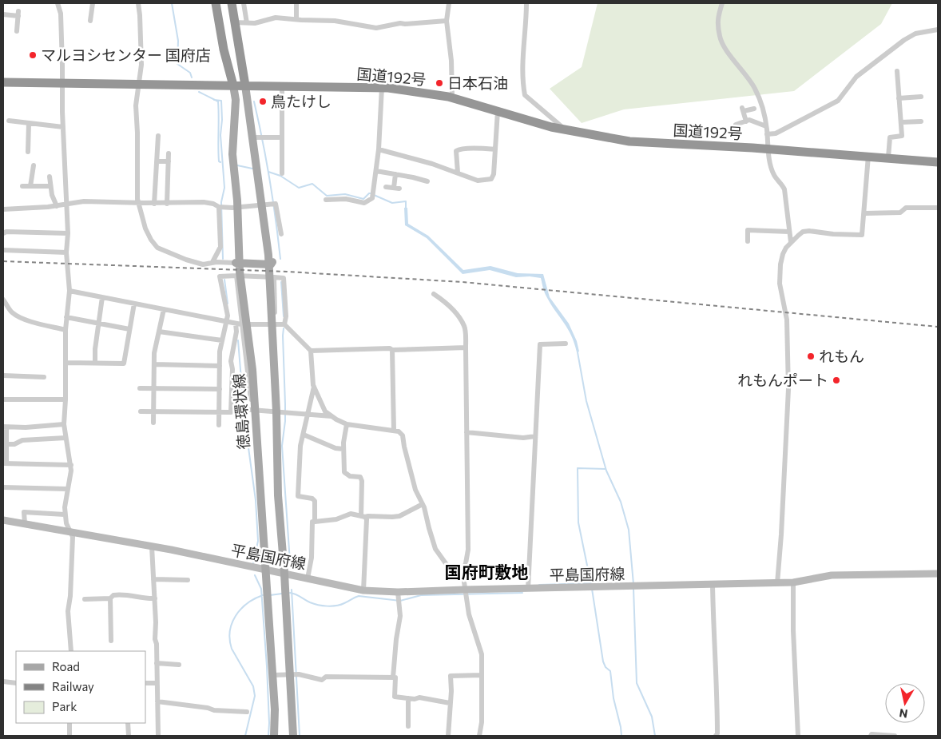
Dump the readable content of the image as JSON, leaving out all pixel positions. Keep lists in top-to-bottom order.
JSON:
{
  "streets": {
    "highway": ["国道192号"],
    "main road": ["徳島環状線", "平島国府線"]
  },
  "crossings": [
    ["国道192号", "徳島環状線"],
    ["徳島環状線", "平島国府線"]
  ],
  "districts": ["国府町敷地"],
  "places": [
    "マルヨシセンター 国府店",
    "日本石油",
    "鳥たけし",
    "れもん",
    "れもんポート"
  ],
  "legend": ["Road", "Railway", "Park"],
  "north": "bottom"
}
